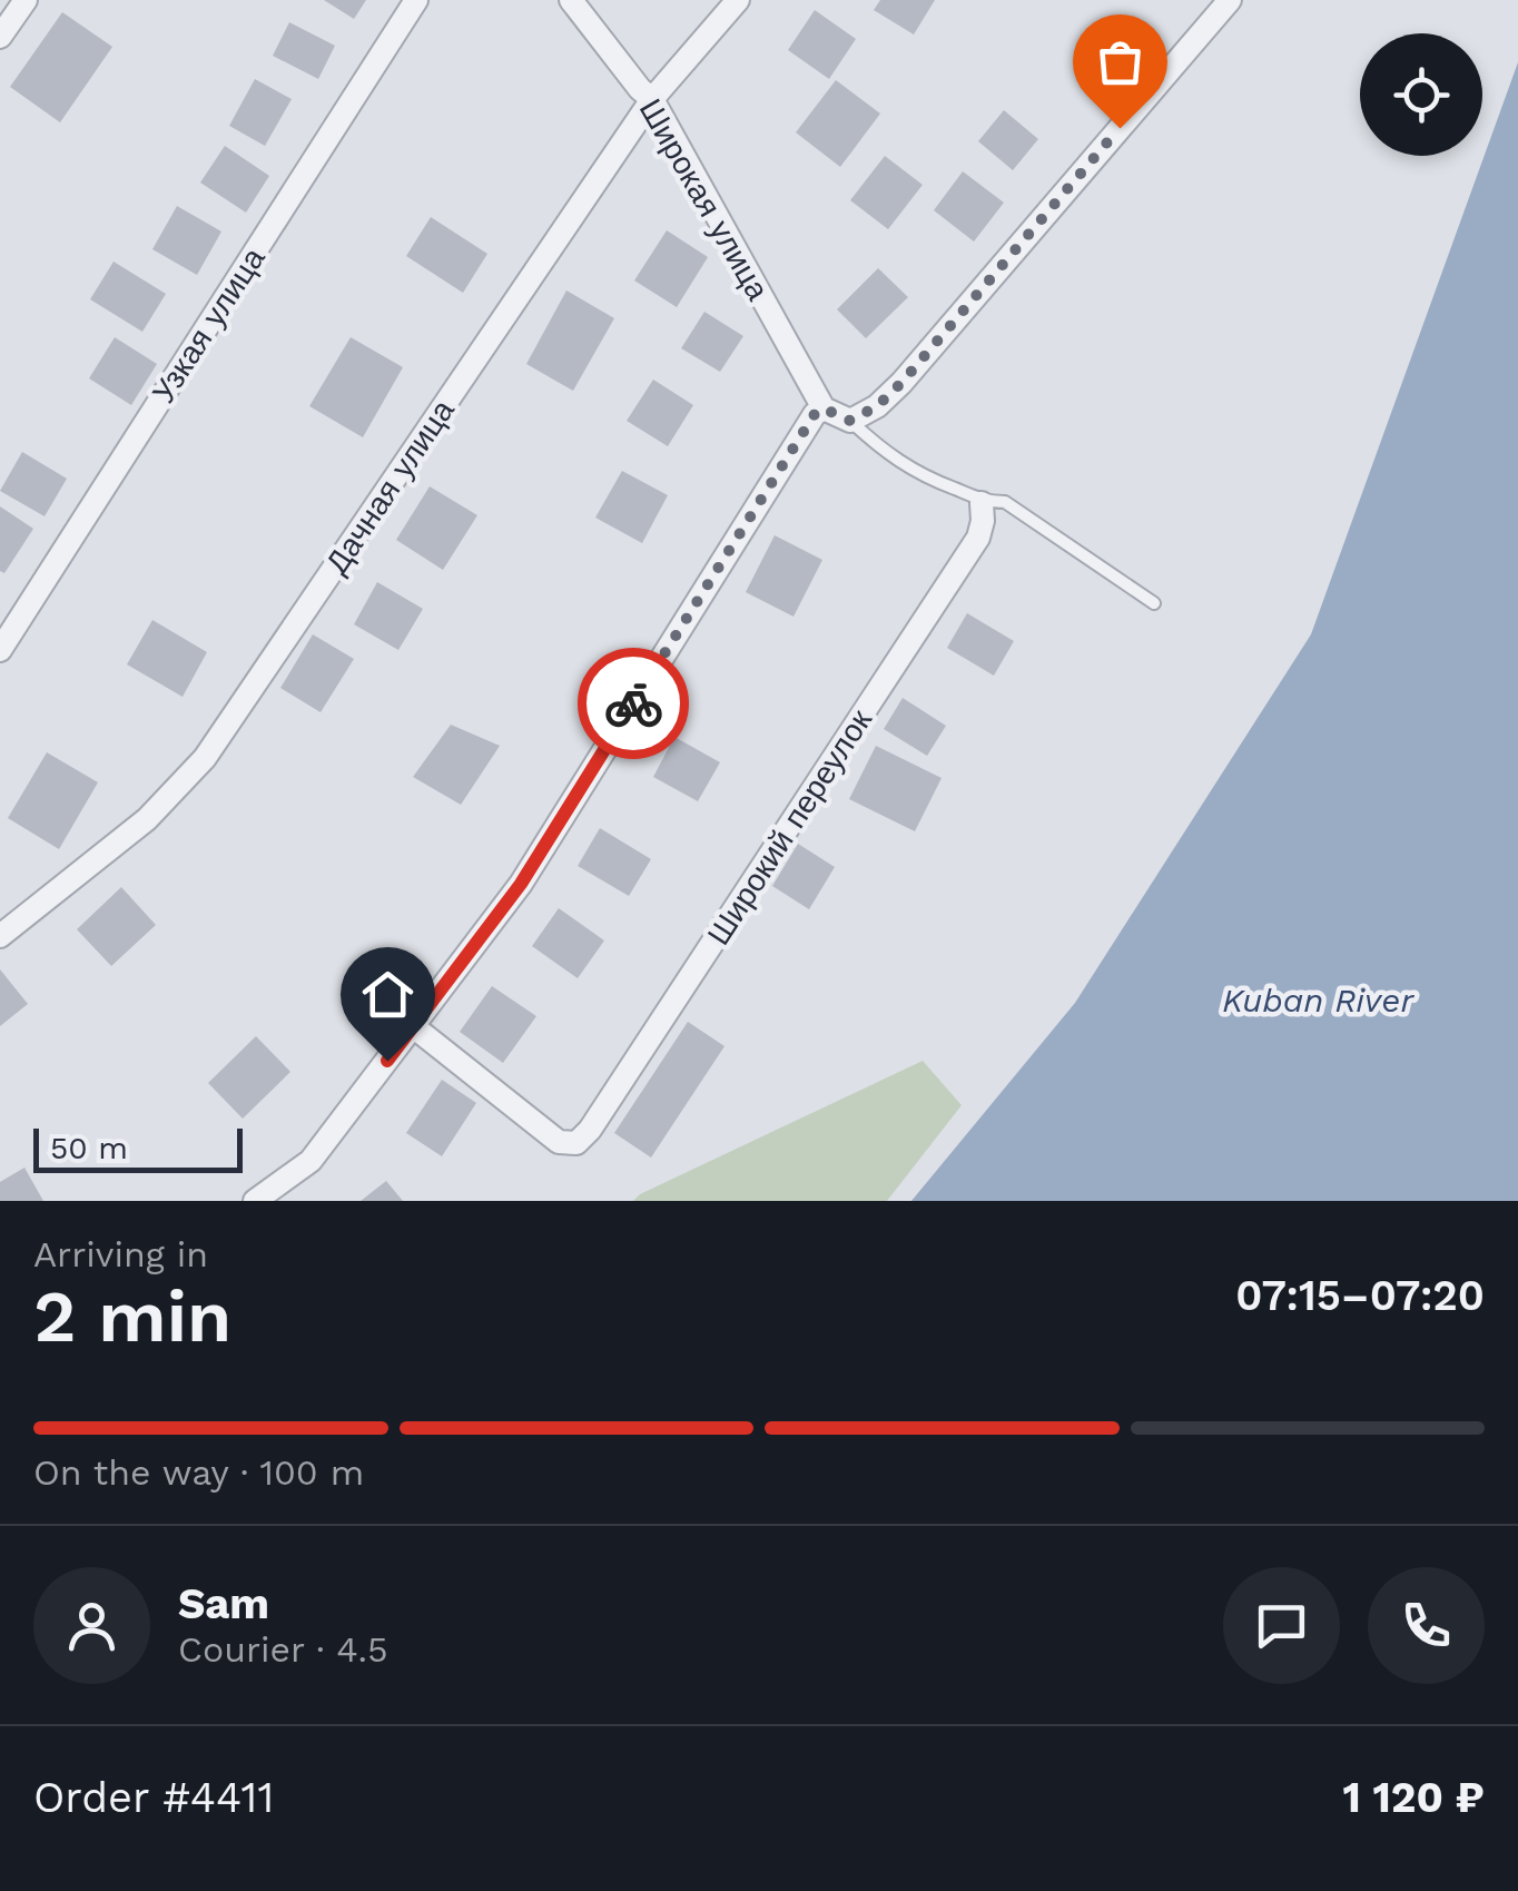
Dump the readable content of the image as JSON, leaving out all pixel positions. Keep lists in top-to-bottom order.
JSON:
{
  "streets": {
    "street": [
      "Широкая улица",
      "Узкая улица",
      "Дачная улица",
      "Широкий переулок"
    ]
  },
  "crossings": [
    ["Широкая улица", "Дачная улица"]
  ],
  "water": ["Kuban River"],
  "scale_bar": "50 m",
  "page": {
    "scale": "50 m",
    "heading": ["2 min", "Arriving in", "07:15–07:20"],
    "panel": [
      "Sam",
      "Courier · 4.5",
      "Order #4411",
      "1 120 ₽"
    ],
    "bar": "On the way · 100 m"
  }
}
